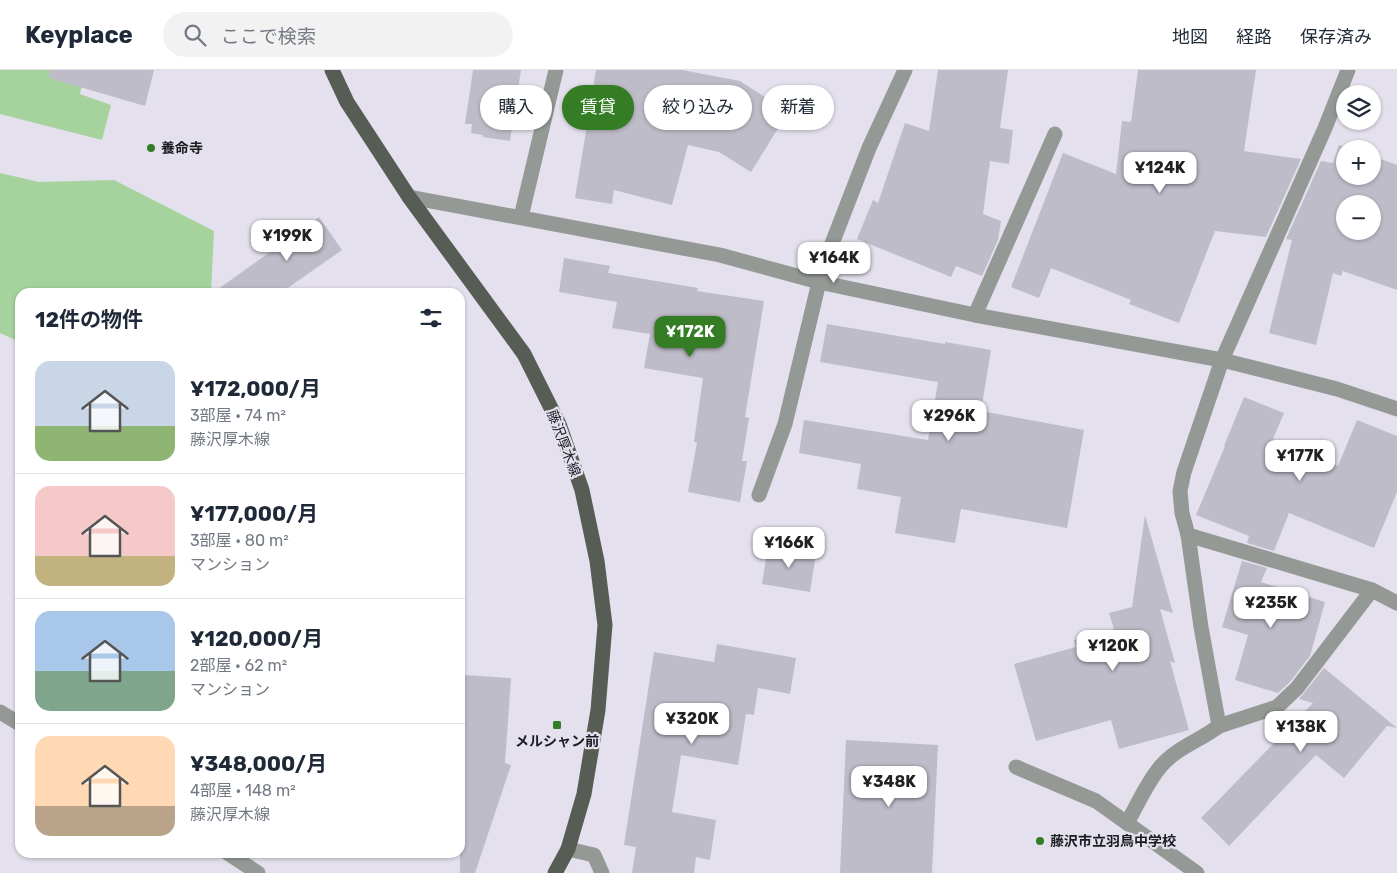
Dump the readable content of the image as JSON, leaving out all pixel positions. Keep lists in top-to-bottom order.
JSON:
{
  "streets": {
    "main road": ["藤沢厚木線"]
  },
  "places": {
    "other": ["養命寺", "藤沢市立羽鳥中学校"],
    "transit": ["メルシャン前"]
  },
  "page": {
    "header": "Keyplace",
    "search": "ここで検索",
    "nav": ["地図", "経路", "保存済み"],
    "map_buttons": ["+", "−"],
    "chip": [
      "購入",
      "賃貸",
      "絞り込み",
      "新着"
    ],
    "price": [
      "¥124K",
      "¥199K",
      "¥164K",
      "¥172K",
      "¥296K",
      "¥177K",
      "¥166K",
      "¥235K",
      "¥120K",
      "¥320K",
      "¥138K",
      "¥348K"
    ],
    "heading": "12件の物件",
    "list": [
      {
        "name": "¥172,000/月",
        "note": "3部屋 · 74 m² · 藤沢厚木線"
      },
      {
        "name": "¥177,000/月",
        "note": "3部屋 · 80 m² · マンション"
      },
      {
        "name": "¥120,000/月",
        "note": "2部屋 · 62 m² · マンション"
      },
      {
        "name": "¥348,000/月",
        "note": "4部屋 · 148 m² · 藤沢厚木線"
      }
    ]
  }
}
